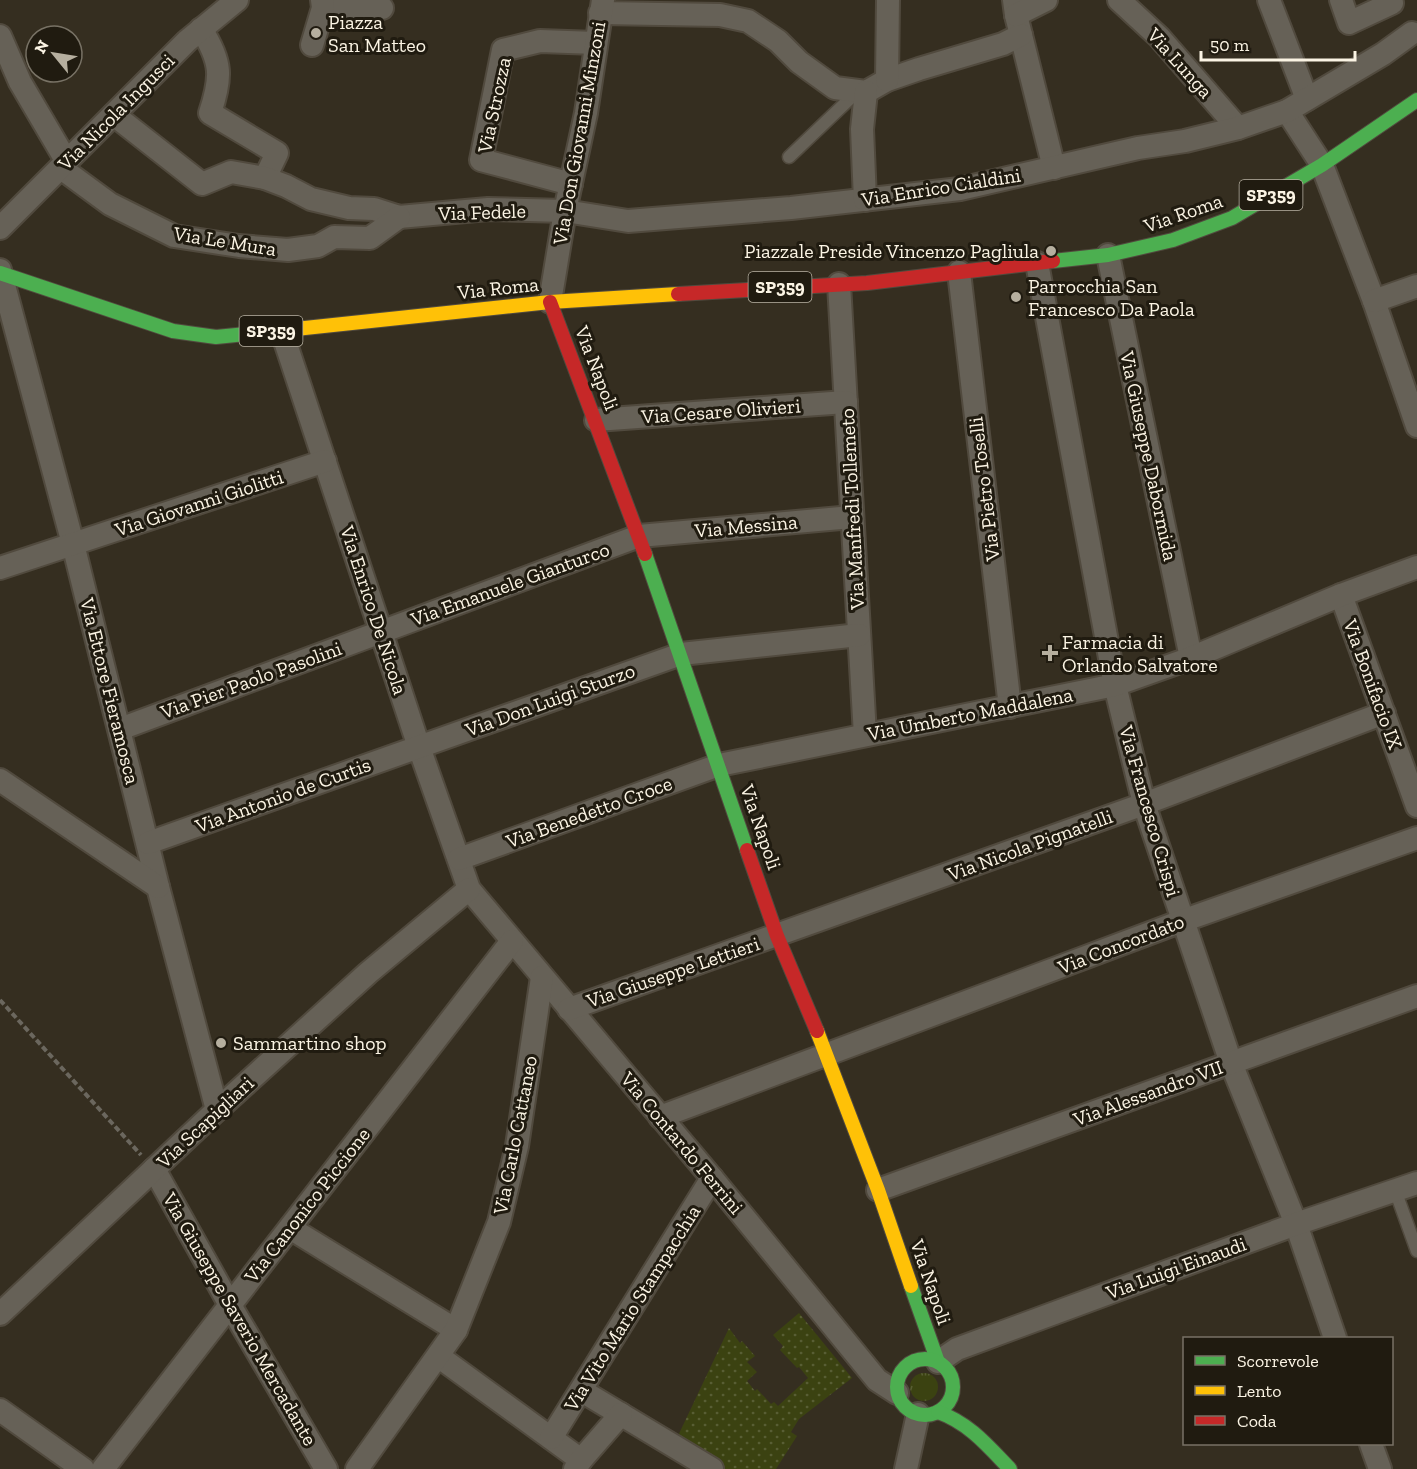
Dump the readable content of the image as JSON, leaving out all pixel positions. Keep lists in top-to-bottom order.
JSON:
{
  "streets": {
    "main road": ["SP359", "Via Roma", "Via Napoli"],
    "street": [
      "Via Lunga",
      "Via Strozza",
      "Via Nicola Ingusci",
      "Via Don Giovanni Minzoni",
      "Via Enrico Cialdini",
      "Via Fedele",
      "Via Le Mura",
      "Via Cesare Olivieri",
      "Via Giuseppe Dabormida",
      "Via Pietro Toselli",
      "Via Giovanni Giolitti",
      "Via Manfredi Tollemeto",
      "Via Messina",
      "Via Emanuele Gianturco",
      "Via Enrico De Nicola",
      "Via Pier Paolo Pasolini",
      "Via Bonifacio IX",
      "Via Ettore Fieramosca",
      "Via Don Luigi Sturzo",
      "Via Umberto Maddalena",
      "Via Antonio de Curtis",
      "Via Francesco Crispi",
      "Via Benedetto Croce",
      "Via Nicola Pignatelli",
      "Via Concordato",
      "Via Giuseppe Lettieri",
      "Via Alessandro VII",
      "Via Scapigliari",
      "Via Carlo Cattaneo",
      "Via Contardo Ferrini",
      "Via Canonico Piccione",
      "Via Luigi Einaudi",
      "Via Vito Mario Stampacchia",
      "Via Giuseppe Saverio Mercadante"
    ]
  },
  "crossings": [
    ["Via Lunga", "Via Enrico Cialdini"],
    ["Via Strozza", "Via Don Giovanni Minzoni"],
    ["Via Nicola Ingusci", "Via Le Mura"],
    ["Via Don Giovanni Minzoni", "Via Enrico Cialdini"],
    ["Via Don Giovanni Minzoni", "Via Fedele"],
    ["Via Don Giovanni Minzoni", "Via Roma"],
    ["Via Don Giovanni Minzoni", "Via Napoli"],
    ["Via Enrico Cialdini", "Via Fedele"],
    ["SP359", "Via Roma"],
    ["SP359", "Via Giuseppe Dabormida"],
    ["SP359", "Via Francesco Crispi"],
    ["Via Fedele", "Via Le Mura"],
    ["Via Roma", "Via Napoli"],
    ["Via Roma", "Via Giuseppe Dabormida"],
    ["Via Roma", "Via Pietro Toselli"],
    ["Via Roma", "Via Manfredi Tollemeto"],
    ["Via Roma", "Via Enrico De Nicola"],
    ["Via Roma", "Via Ettore Fieramosca"],
    ["Via Roma", "Via Francesco Crispi"],
    ["Via Napoli", "Via Cesare Olivieri"],
    ["Via Napoli", "Via Messina"],
    ["Via Napoli", "Via Emanuele Gianturco"],
    ["Via Napoli", "Via Don Luigi Sturzo"],
    ["Via Napoli", "Via Umberto Maddalena"],
    ["Via Napoli", "Via Benedetto Croce"],
    ["Via Napoli", "Via Nicola Pignatelli"],
    ["Via Napoli", "Via Concordato"],
    ["Via Napoli", "Via Giuseppe Lettieri"],
    ["Via Napoli", "Via Alessandro VII"],
    ["Via Napoli", "Via Contardo Ferrini"],
    ["Via Napoli", "Via Luigi Einaudi"],
    ["Via Cesare Olivieri", "Via Manfredi Tollemeto"],
    ["Via Giuseppe Dabormida", "Via Umberto Maddalena"],
    ["Via Pietro Toselli", "Via Umberto Maddalena"],
    ["Via Giovanni Giolitti", "Via Enrico De Nicola"],
    ["Via Giovanni Giolitti", "Via Ettore Fieramosca"],
    ["Via Manfredi Tollemeto", "Via Messina"],
    ["Via Manfredi Tollemeto", "Via Don Luigi Sturzo"],
    ["Via Manfredi Tollemeto", "Via Umberto Maddalena"],
    ["Via Messina", "Via Emanuele Gianturco"],
    ["Via Emanuele Gianturco", "Via Enrico De Nicola"],
    ["Via Emanuele Gianturco", "Via Pier Paolo Pasolini"],
    ["Via Enrico De Nicola", "Via Pier Paolo Pasolini"],
    ["Via Enrico De Nicola", "Via Don Luigi Sturzo"],
    ["Via Enrico De Nicola", "Via Antonio de Curtis"],
    ["Via Enrico De Nicola", "Via Benedetto Croce"],
    ["Via Enrico De Nicola", "Via Scapigliari"],
    ["Via Enrico De Nicola", "Via Contardo Ferrini"],
    ["Via Pier Paolo Pasolini", "Via Ettore Fieramosca"],
    ["Via Bonifacio IX", "Via Umberto Maddalena"],
    ["Via Bonifacio IX", "Via Nicola Pignatelli"],
    ["Via Ettore Fieramosca", "Via Antonio de Curtis"],
    ["Via Ettore Fieramosca", "Via Scapigliari"],
    ["Via Don Luigi Sturzo", "Via Antonio de Curtis"],
    ["Via Umberto Maddalena", "Via Francesco Crispi"],
    ["Via Umberto Maddalena", "Via Benedetto Croce"],
    ["Via Francesco Crispi", "Via Nicola Pignatelli"],
    ["Via Francesco Crispi", "Via Concordato"],
    ["Via Francesco Crispi", "Via Alessandro VII"],
    ["Via Francesco Crispi", "Via Luigi Einaudi"],
    ["Via Nicola Pignatelli", "Via Giuseppe Lettieri"],
    ["Via Concordato", "Via Contardo Ferrini"],
    ["Via Giuseppe Lettieri", "Via Contardo Ferrini"],
    ["Via Scapigliari", "Via Contardo Ferrini"],
    ["Via Scapigliari", "Via Giuseppe Saverio Mercadante"],
    ["Via Carlo Cattaneo", "Via Contardo Ferrini"],
    ["Via Contardo Ferrini", "Via Canonico Piccione"],
    ["Via Contardo Ferrini", "Via Luigi Einaudi"],
    ["Via Contardo Ferrini", "Via Vito Mario Stampacchia"],
    ["Via Canonico Piccione", "Via Giuseppe Saverio Mercadante"]
  ],
  "places": {
    "other": [
      "Piazza San Matteo",
      "Piazzale Preside Vincenzo Pagliula",
      "Parrocchia San Francesco Da Paola",
      "Sammartino shop"
    ],
    "health": ["Farmacia di Orlando Salvatore"]
  },
  "legend": ["Scorrevole", "Lento", "Coda"],
  "scale_bar": "50 m",
  "north": "top left"
}
